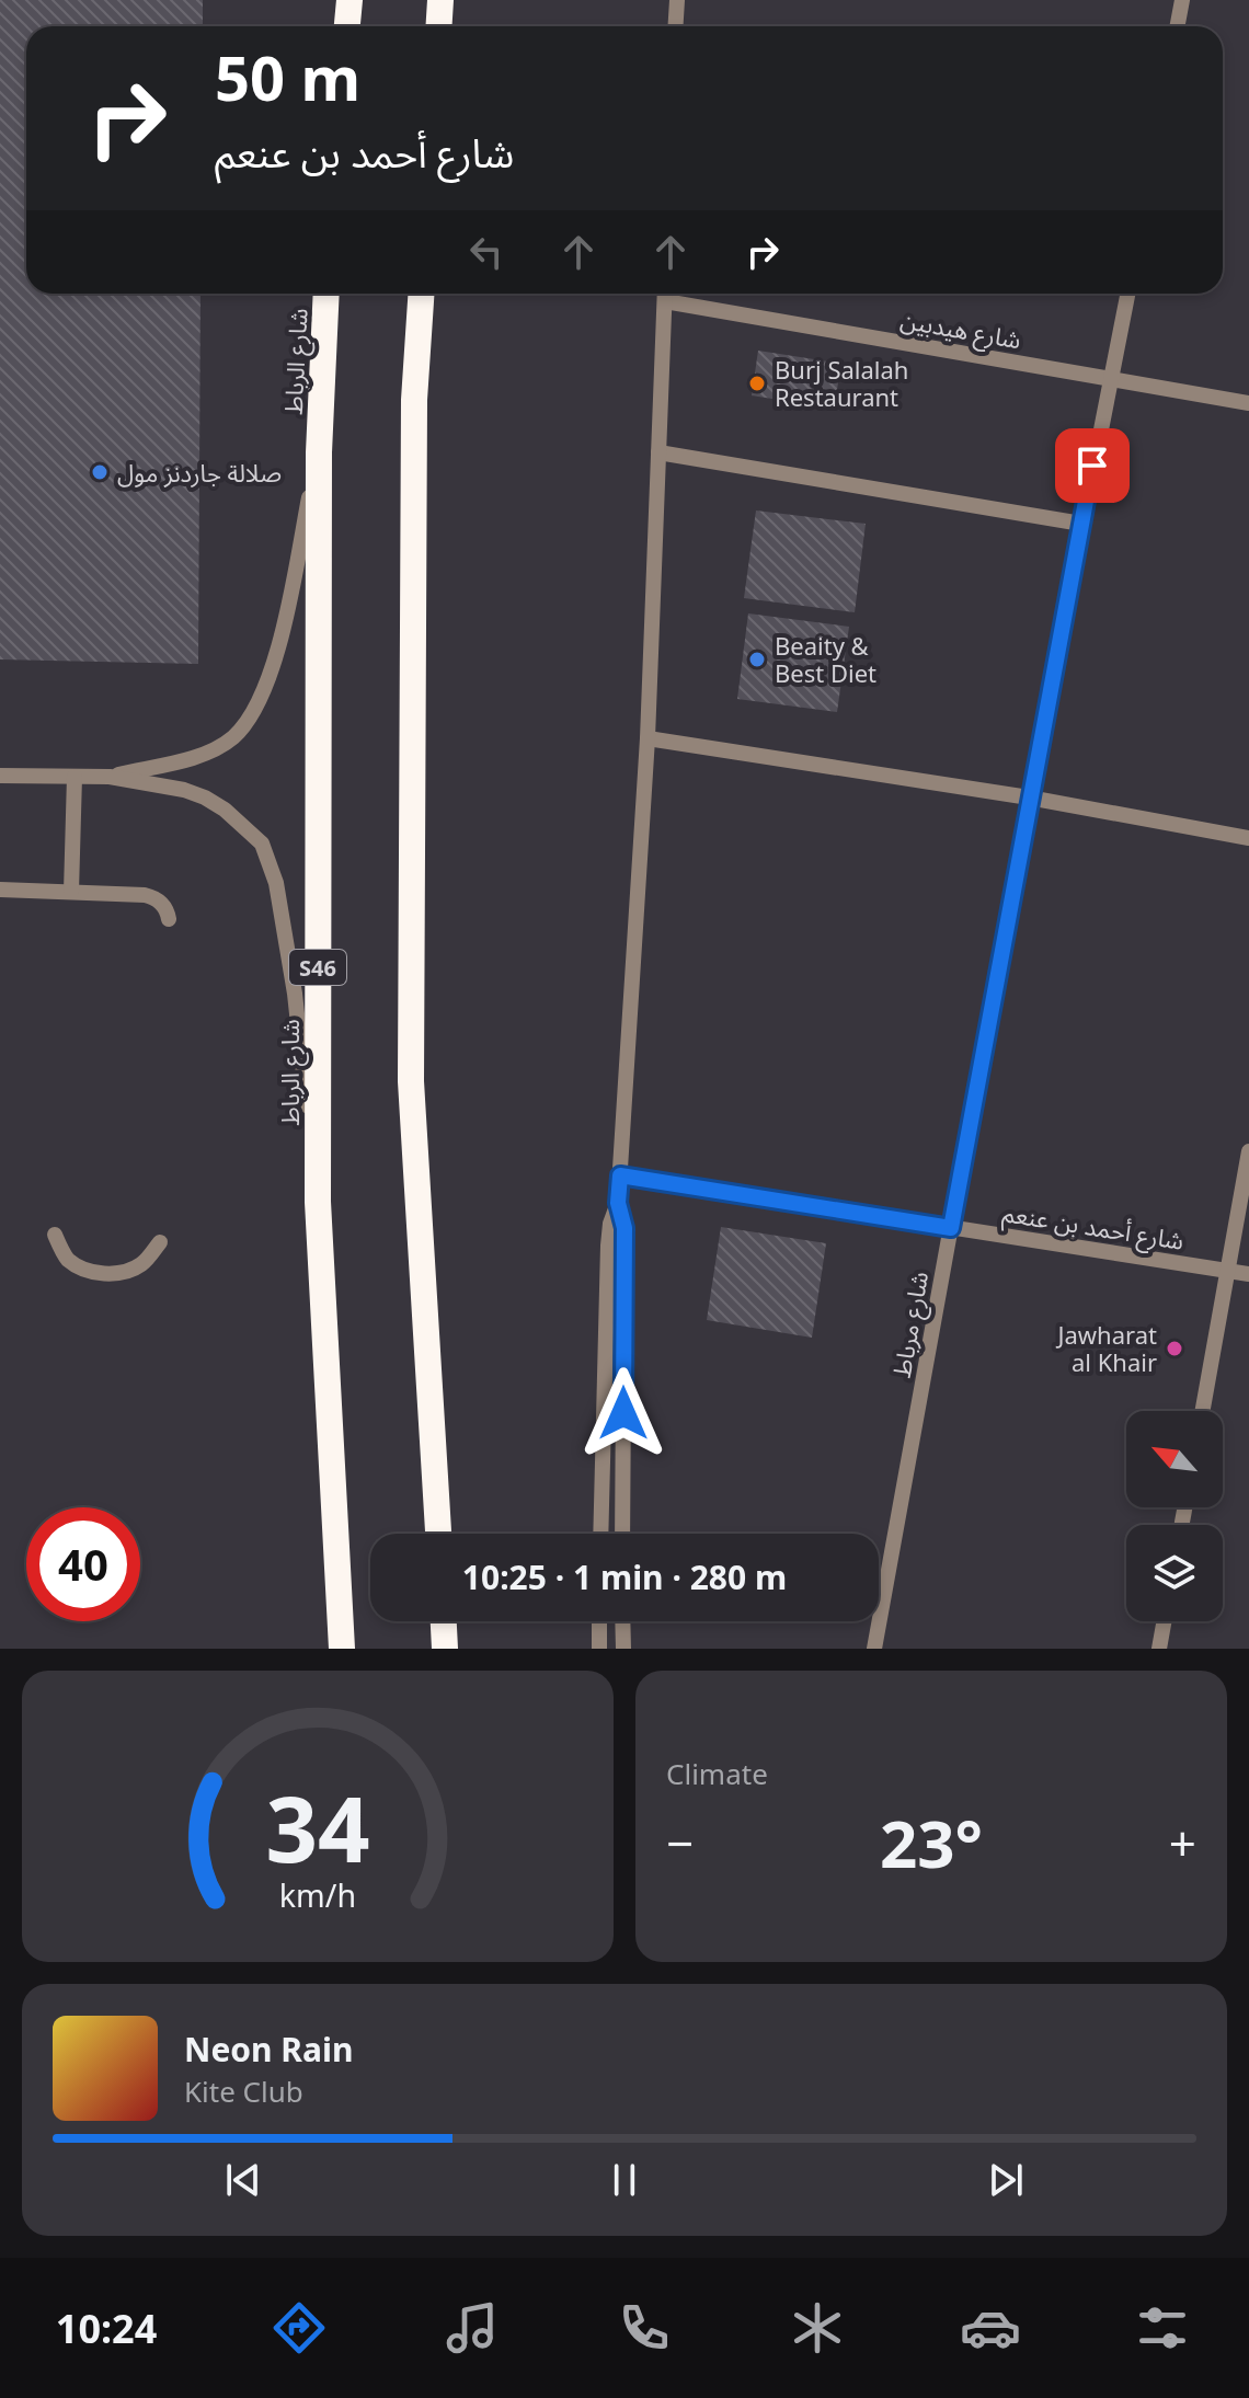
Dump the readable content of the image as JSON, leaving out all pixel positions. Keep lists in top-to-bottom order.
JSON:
{
  "streets": {
    "highway": ["شارع الرباط", "S46"],
    "street": ["شارع هيدبين", "شارع أحمد بن عنعم", "شارع مرباط"]
  },
  "crossings": [
    ["شارع هيدبين", "شارع مرباط"],
    ["شارع أحمد بن عنعم", "شارع مرباط"]
  ],
  "places": [
    "Burj Salalah Restaurant",
    "صلالة جاردنز مول",
    "Beaity & Best Diet",
    "Jawharat al Khair"
  ],
  "north": "top left",
  "page": {
    "turn": ["50 m", "شارع أحمد بن عنعم"],
    "limit": "40",
    "trip": "10:25 · 1 min · 280 m",
    "tile": "Climate",
    "heat": ["−", "23°", "+"],
    "song": ["Neon Rain", "Kite Club"],
    "tabs": "10:24",
    "gauge": ["34", "km/h"]
  }
}
